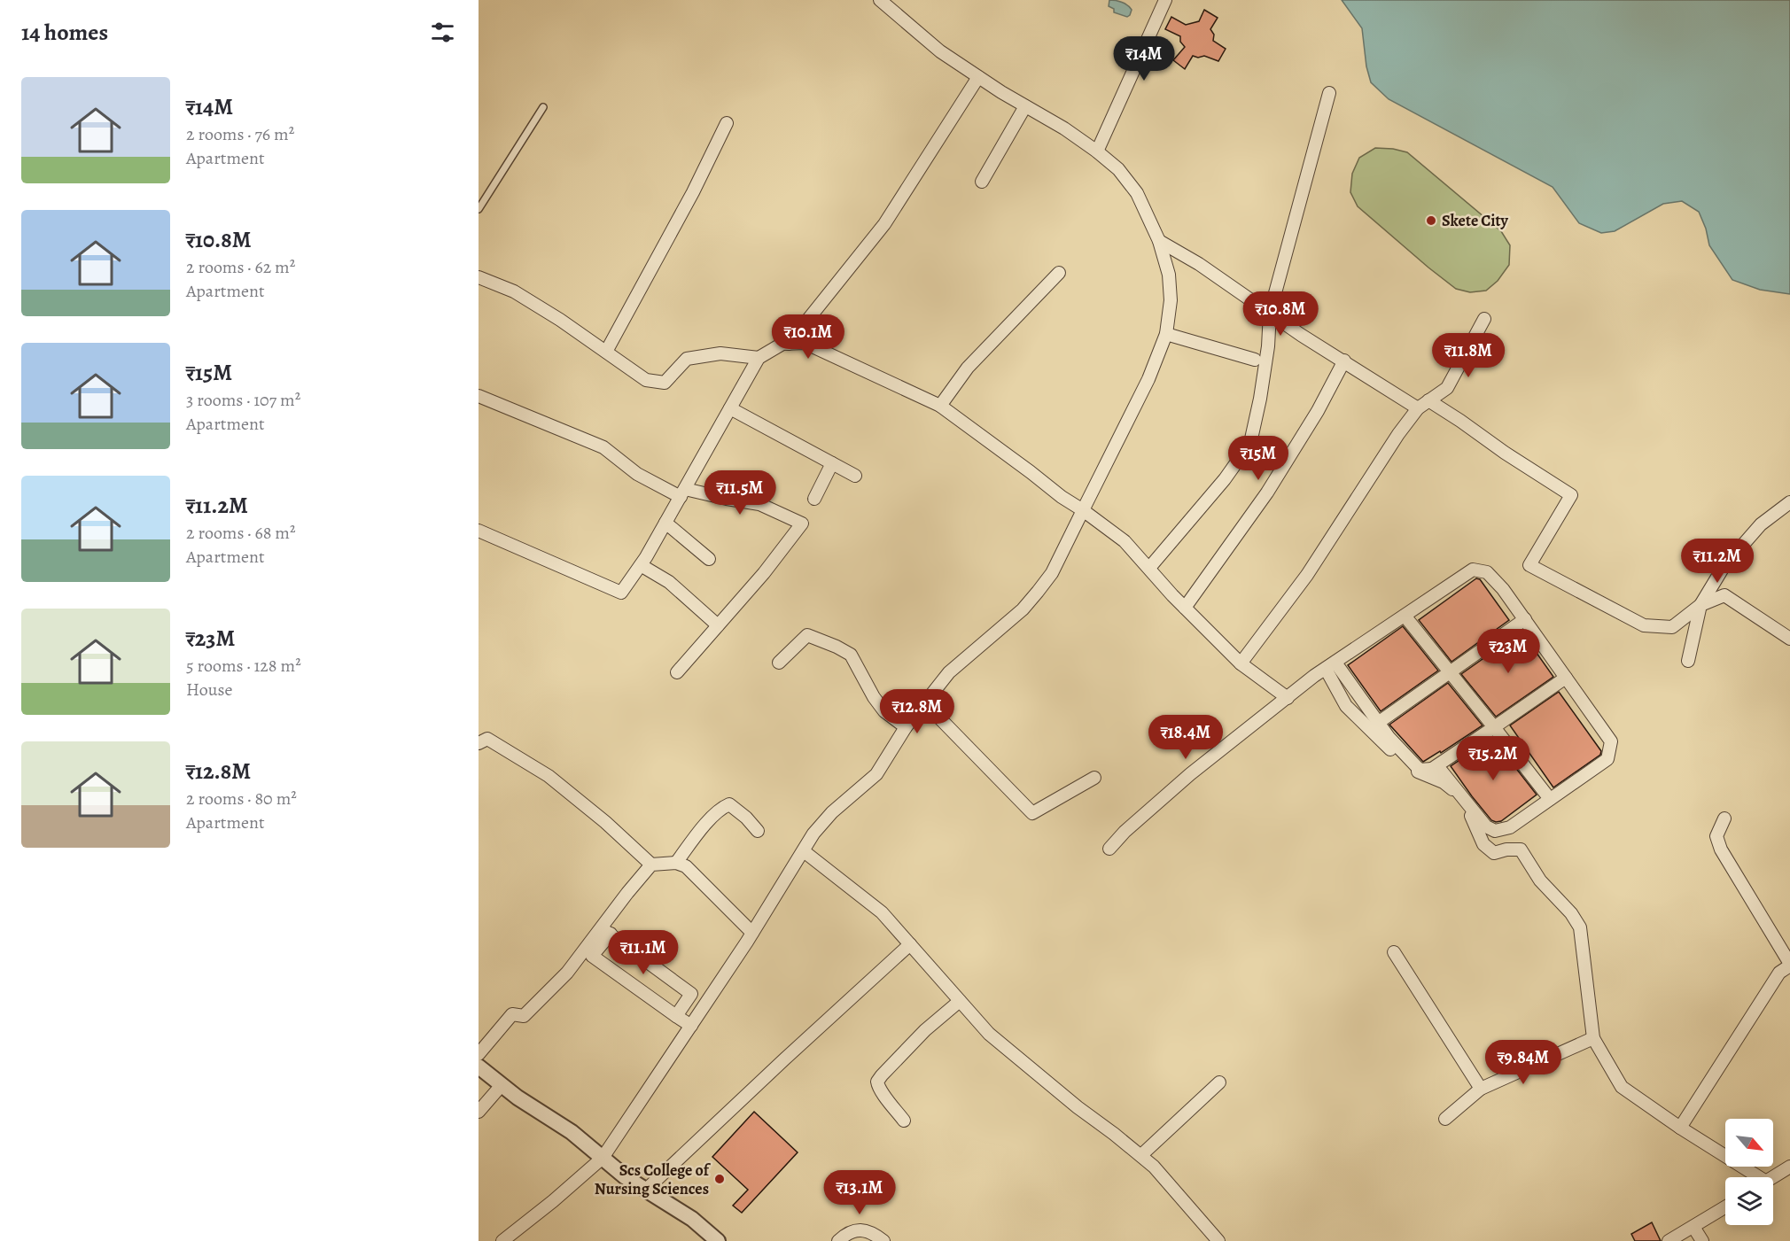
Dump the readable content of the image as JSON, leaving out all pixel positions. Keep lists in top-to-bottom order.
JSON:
{
  "places": ["Skete City", "Scs College of Nursing Sciences"],
  "north": "bottom right",
  "page": {
    "heading": "14 homes",
    "price": [
      "₹14M",
      "₹10.8M",
      "₹10.1M",
      "₹11.8M",
      "₹15M",
      "₹11.5M",
      "₹11.2M",
      "₹23M",
      "₹12.8M",
      "₹18.4M",
      "₹15.2M",
      "₹11.1M",
      "₹9.84M",
      "₹13.1M"
    ],
    "list": [
      {
        "name": "₹14M",
        "note": "2 rooms · 76 m² · Apartment"
      },
      {
        "name": "₹10.8M",
        "note": "2 rooms · 62 m² · Apartment"
      },
      {
        "name": "₹15M",
        "note": "3 rooms · 107 m² · Apartment"
      },
      {
        "name": "₹11.2M",
        "note": "2 rooms · 68 m² · Apartment"
      },
      {
        "name": "₹23M",
        "note": "5 rooms · 128 m² · House"
      },
      {
        "name": "₹12.8M",
        "note": "2 rooms · 80 m² · Apartment"
      }
    ]
  }
}
